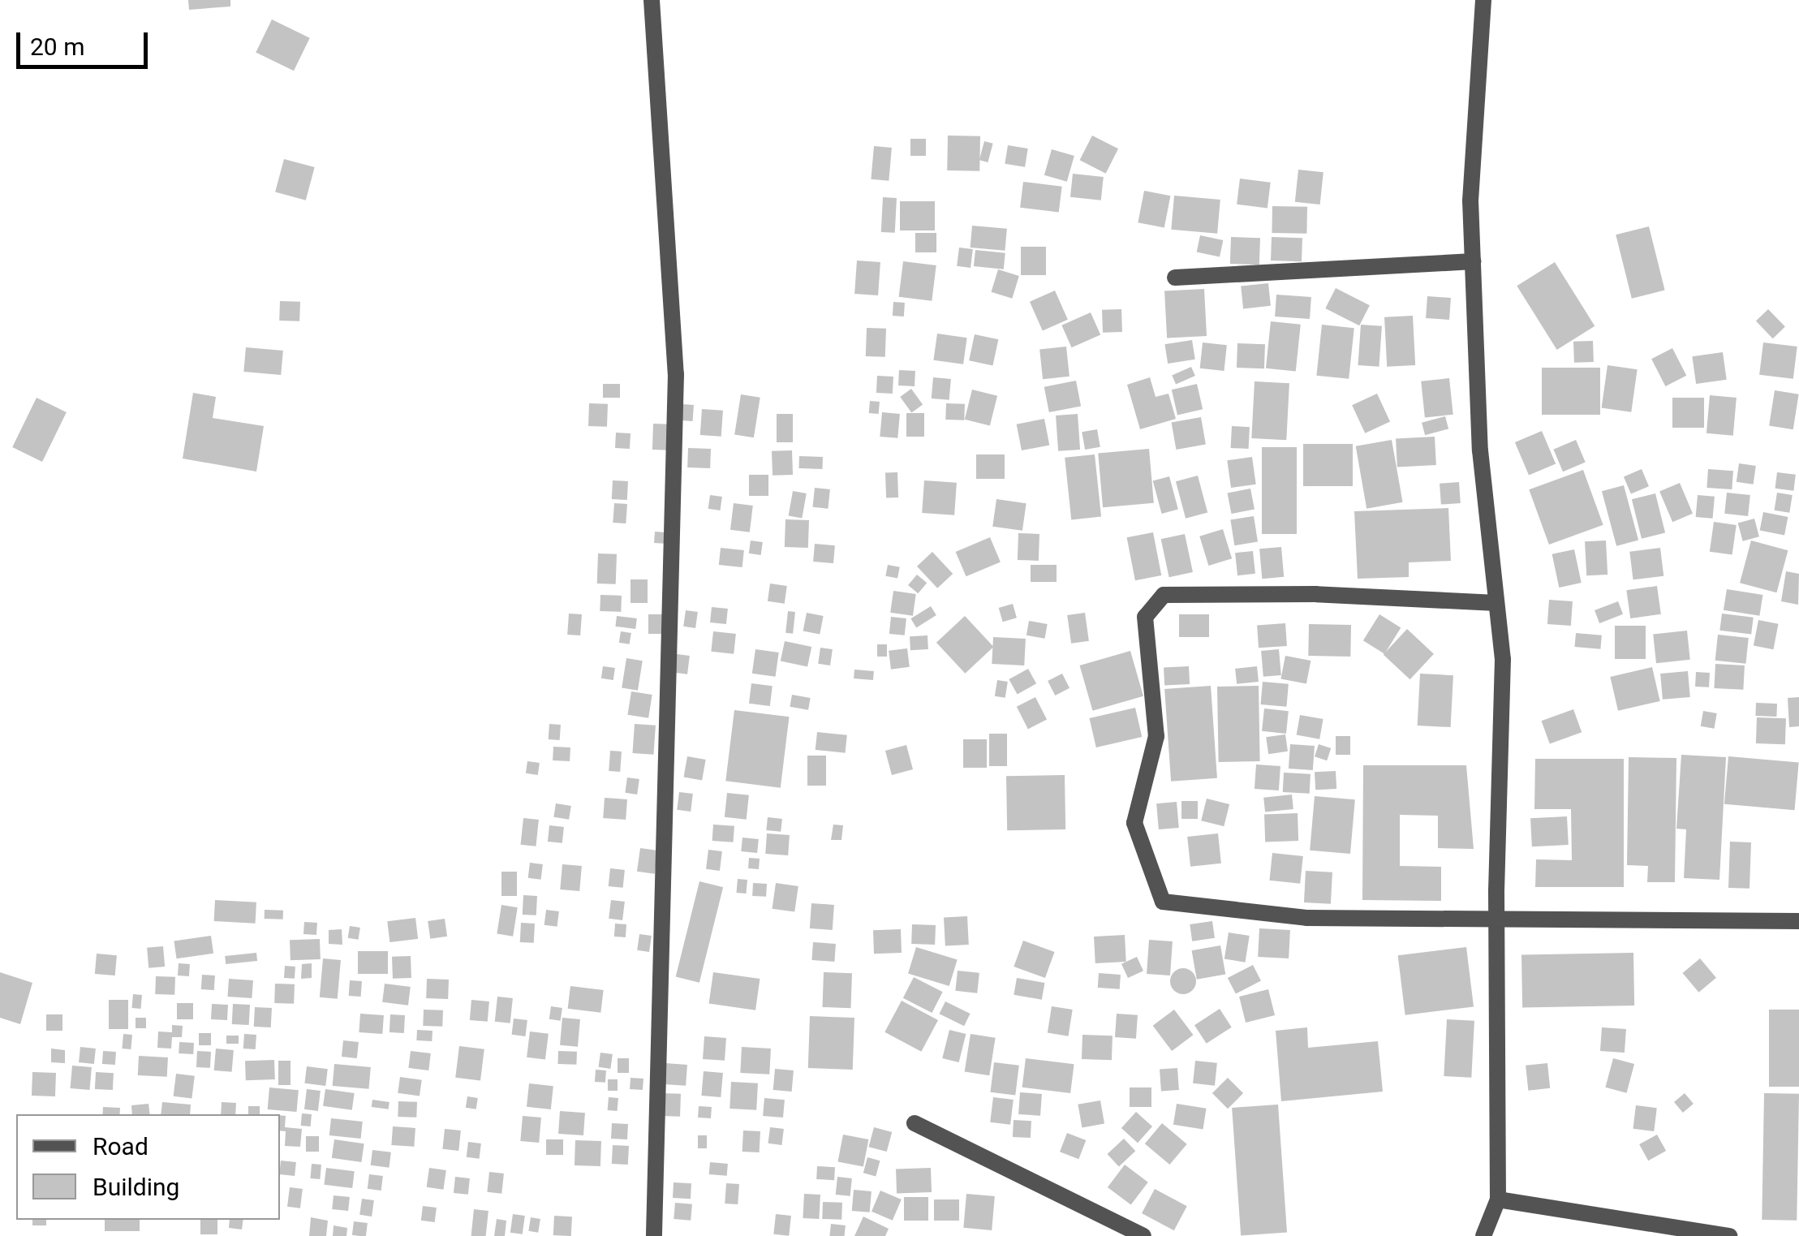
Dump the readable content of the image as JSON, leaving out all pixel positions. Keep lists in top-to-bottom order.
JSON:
{
  "legend": ["Road", "Building"],
  "scale_bar": "20 m"
}
